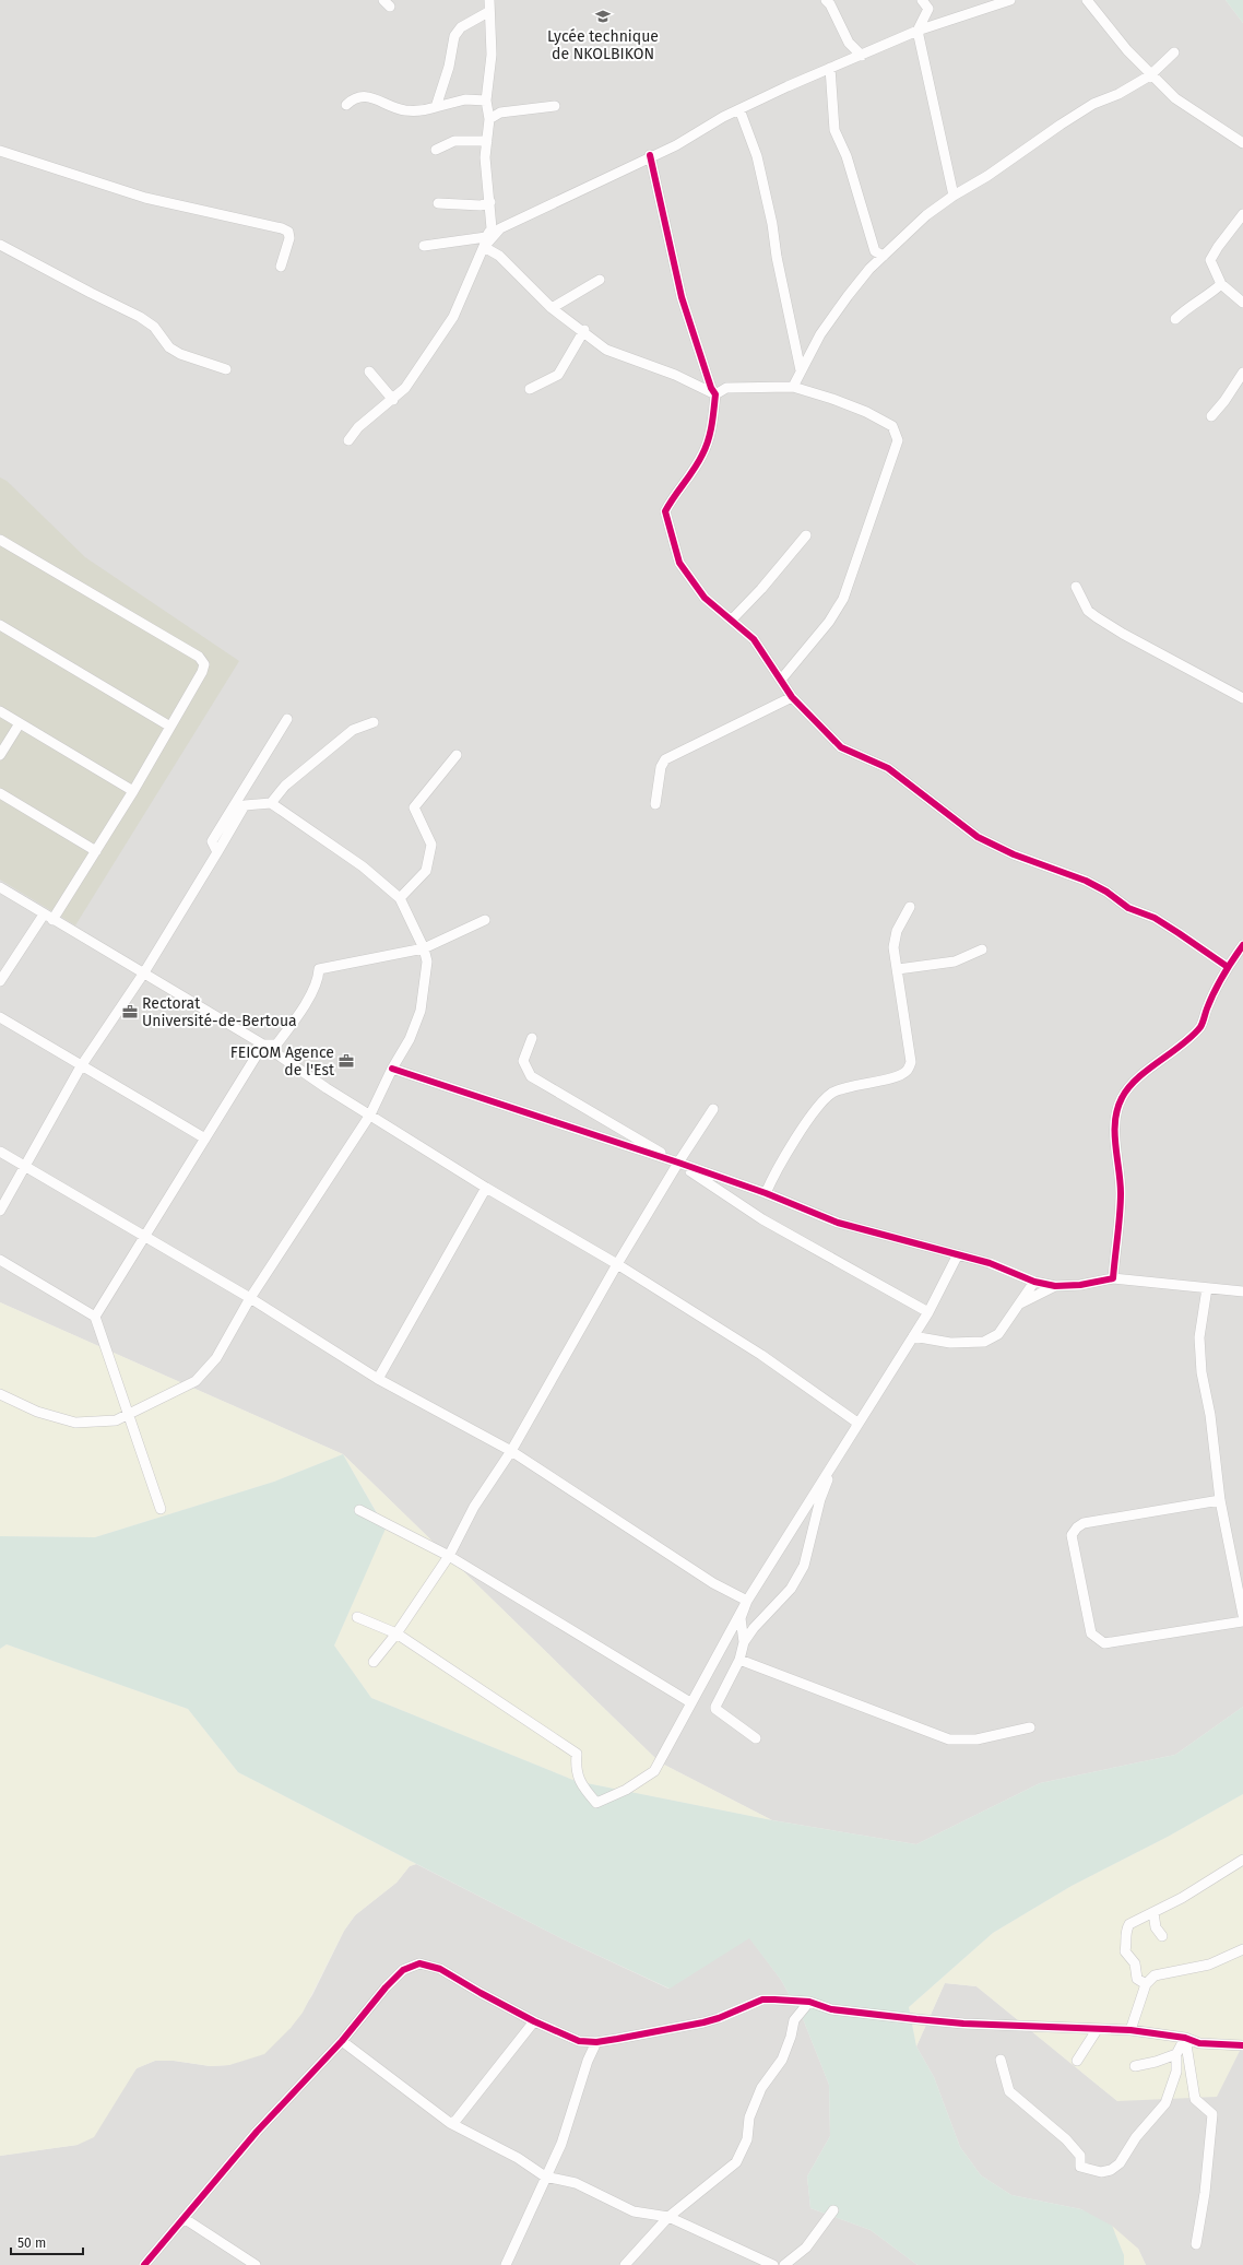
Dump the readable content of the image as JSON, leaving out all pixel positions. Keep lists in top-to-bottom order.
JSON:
{
  "places": {
    "school or university": ["Lycée technique de NKOLBIKON"],
    "office": ["Rectorat Université-de-Bertoua", "FEICOM Agence de l'Est"]
  },
  "scale_bar": "50 m"
}
